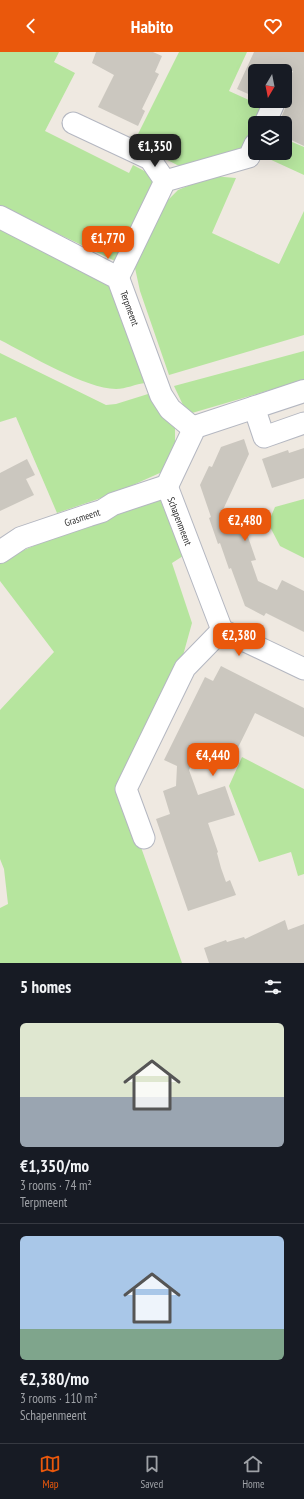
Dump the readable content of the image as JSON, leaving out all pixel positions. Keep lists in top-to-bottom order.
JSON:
{
  "streets": {
    "street": ["Terpmeent", "Grasmeent", "Schapenmeent"]
  },
  "crossings": [
    ["Terpmeent", "Schapenmeent"],
    ["Grasmeent", "Schapenmeent"]
  ],
  "north": "bottom",
  "page": {
    "header": "Habito",
    "price": [
      "€1,350",
      "€1,770",
      "€2,480",
      "€2,380",
      "€4,440"
    ],
    "heading": "5 homes",
    "list": [
      {
        "name": "€1,350/mo",
        "note": "3 rooms · 74 m² · Terpmeent"
      },
      {
        "name": "€2,380/mo",
        "note": "3 rooms · 110 m² · Schapenmeent"
      }
    ],
    "tabs": ["Map", "Saved", "Home"]
  }
}
